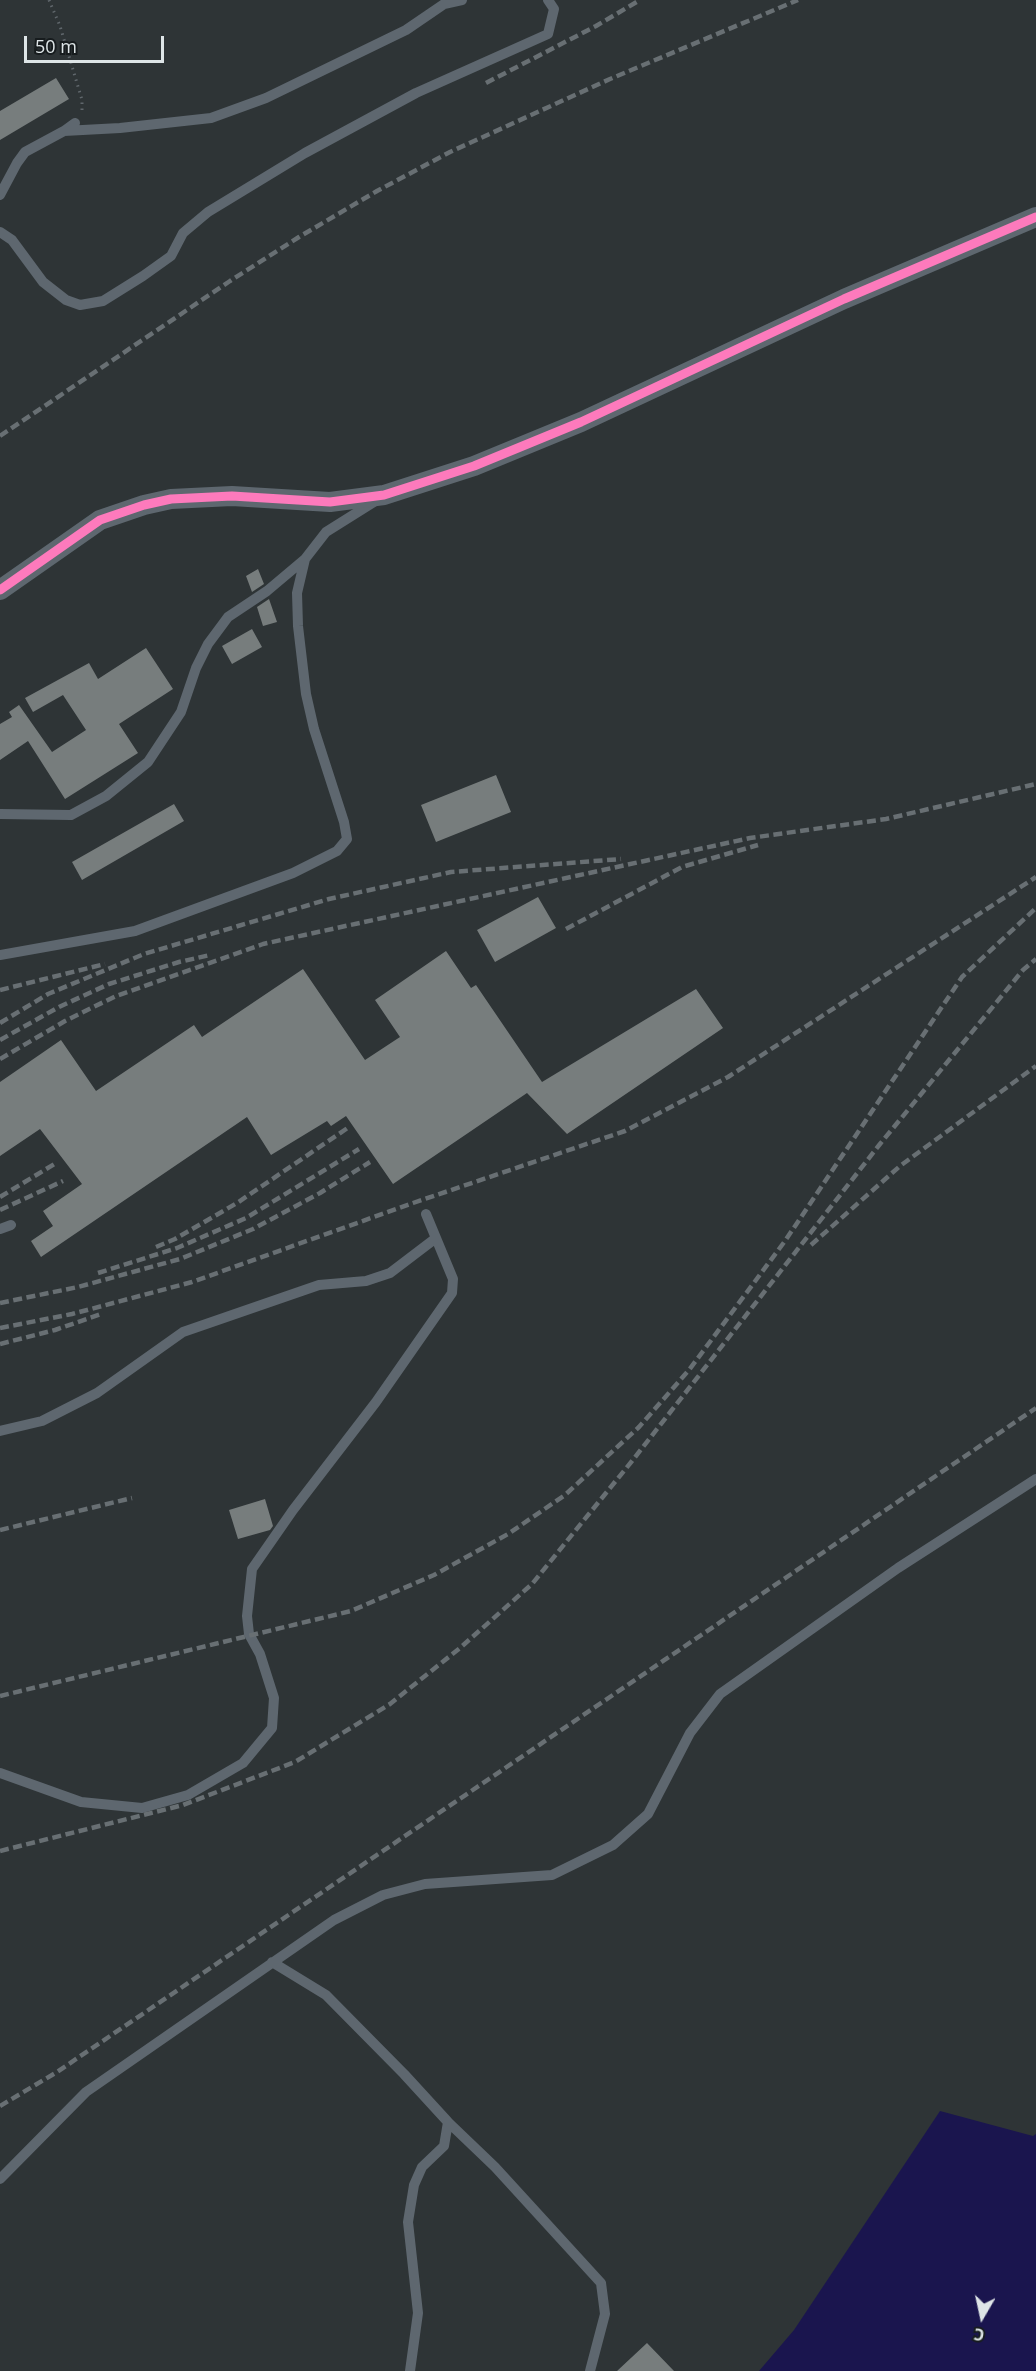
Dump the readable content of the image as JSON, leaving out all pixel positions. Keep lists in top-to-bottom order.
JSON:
{
  "scale_bar": "50 m",
  "north": "bottom"
}
